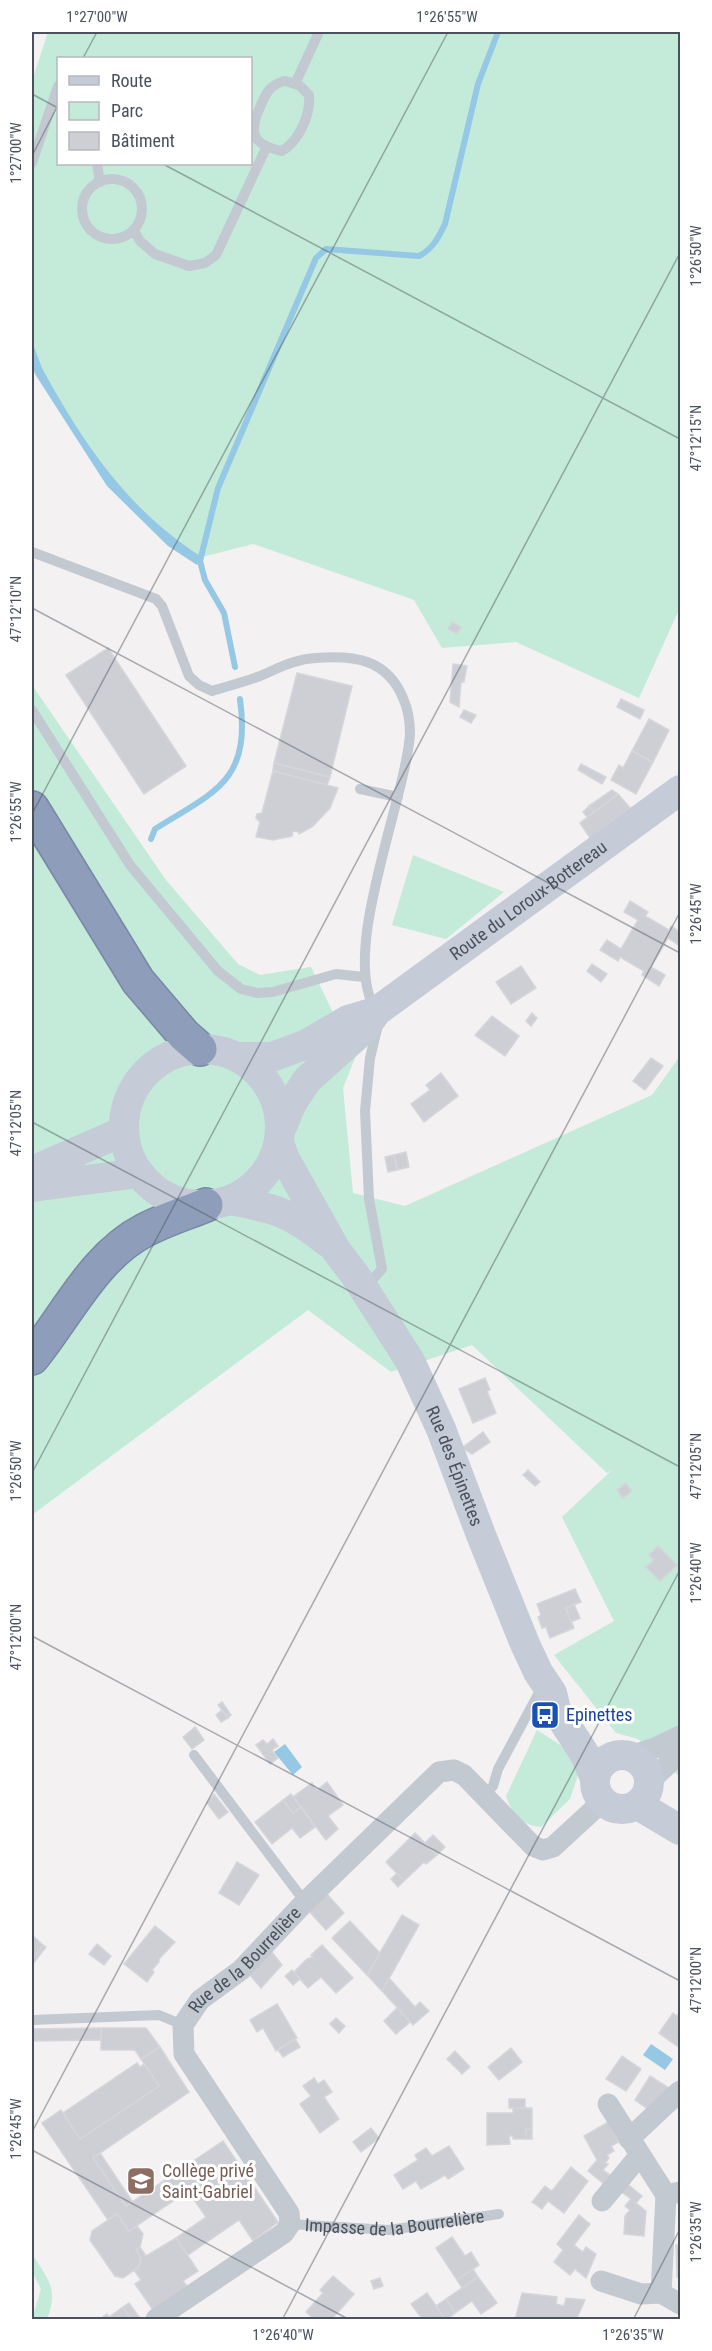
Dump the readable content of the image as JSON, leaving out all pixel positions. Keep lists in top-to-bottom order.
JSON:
{
  "streets": {
    "main road": ["Route du Loroux-Bottereau", "Rue des Épinettes"],
    "street": ["Rue de la Bourrelière"],
    "lane": ["Impasse de la Bourrelière"]
  },
  "crossings": [
    ["Route du Loroux-Bottereau", "Rue des Épinettes"],
    ["Rue des Épinettes", "Rue de la Bourrelière"],
    ["Rue de la Bourrelière", "Impasse de la Bourrelière"]
  ],
  "places": {
    "bus stop": ["Epinettes"],
    "school or university": ["Collège privé Saint-Gabriel"]
  },
  "legend": ["Route", "Parc", "Bâtiment"],
  "coordinates": [
    "1°27'00\"W",
    "1°26'55\"W",
    "1°26'50\"W",
    "47°12'15\"N",
    "47°12'10\"N",
    "1°26'45\"W",
    "47°12'05\"N",
    "1°26'40\"W",
    "47°12'00\"N",
    "1°26'35\"W"
  ]
}
